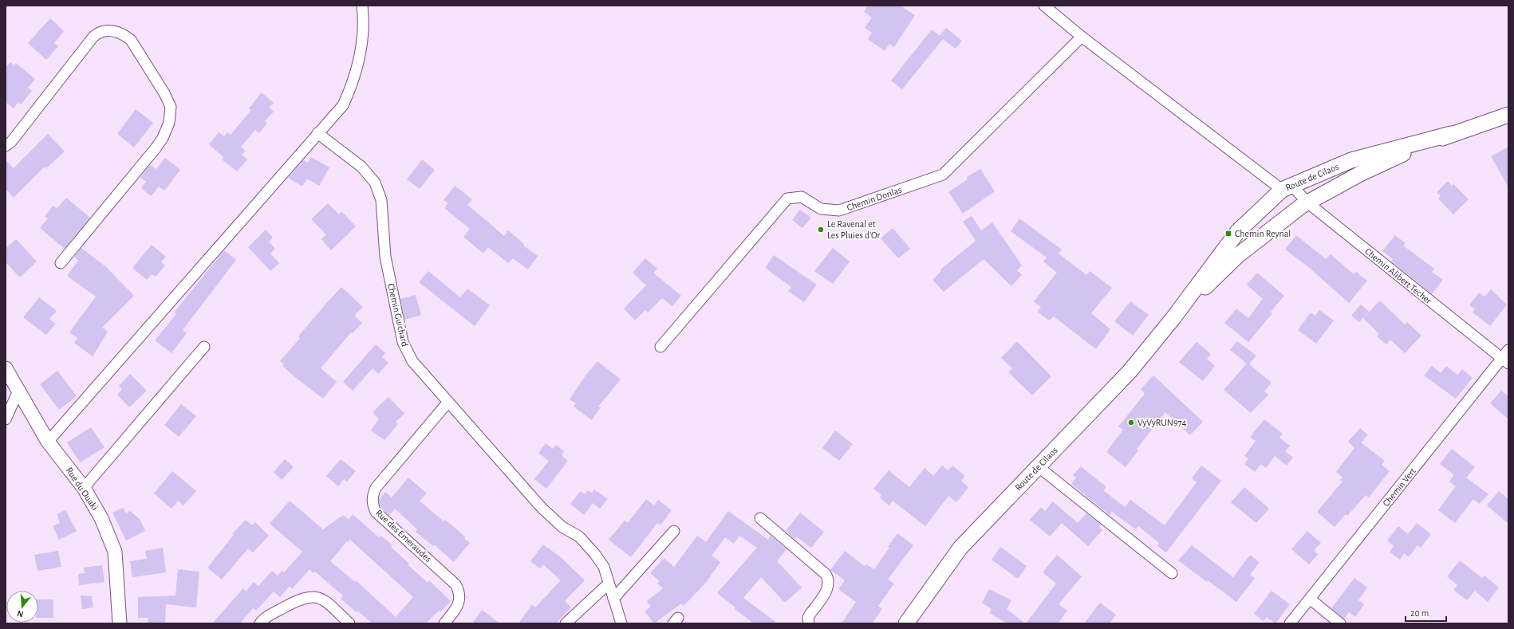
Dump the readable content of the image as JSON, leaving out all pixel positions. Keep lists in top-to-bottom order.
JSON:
{
  "streets": {
    "main road": ["Route de Cilaos"],
    "street": [
      "Chemin Dorilas",
      "Chemin Alibert Techer",
      "Chemin Guichard",
      "Chemin Vert",
      "Rue du Ouaki",
      "Rue des Emeraudes"
    ]
  },
  "crossings": [
    ["Route de Cilaos", "Chemin Alibert Techer"],
    ["Chemin Alibert Techer", "Chemin Vert"],
    ["Chemin Guichard", "Rue des Emeraudes"]
  ],
  "places": {
    "other": ["Le Ravenal et Les Pluies d'Or", "VyVyRUN974"],
    "transit": ["Chemin Reynal"]
  },
  "scale_bar": "20 m",
  "north": "bottom"
}
